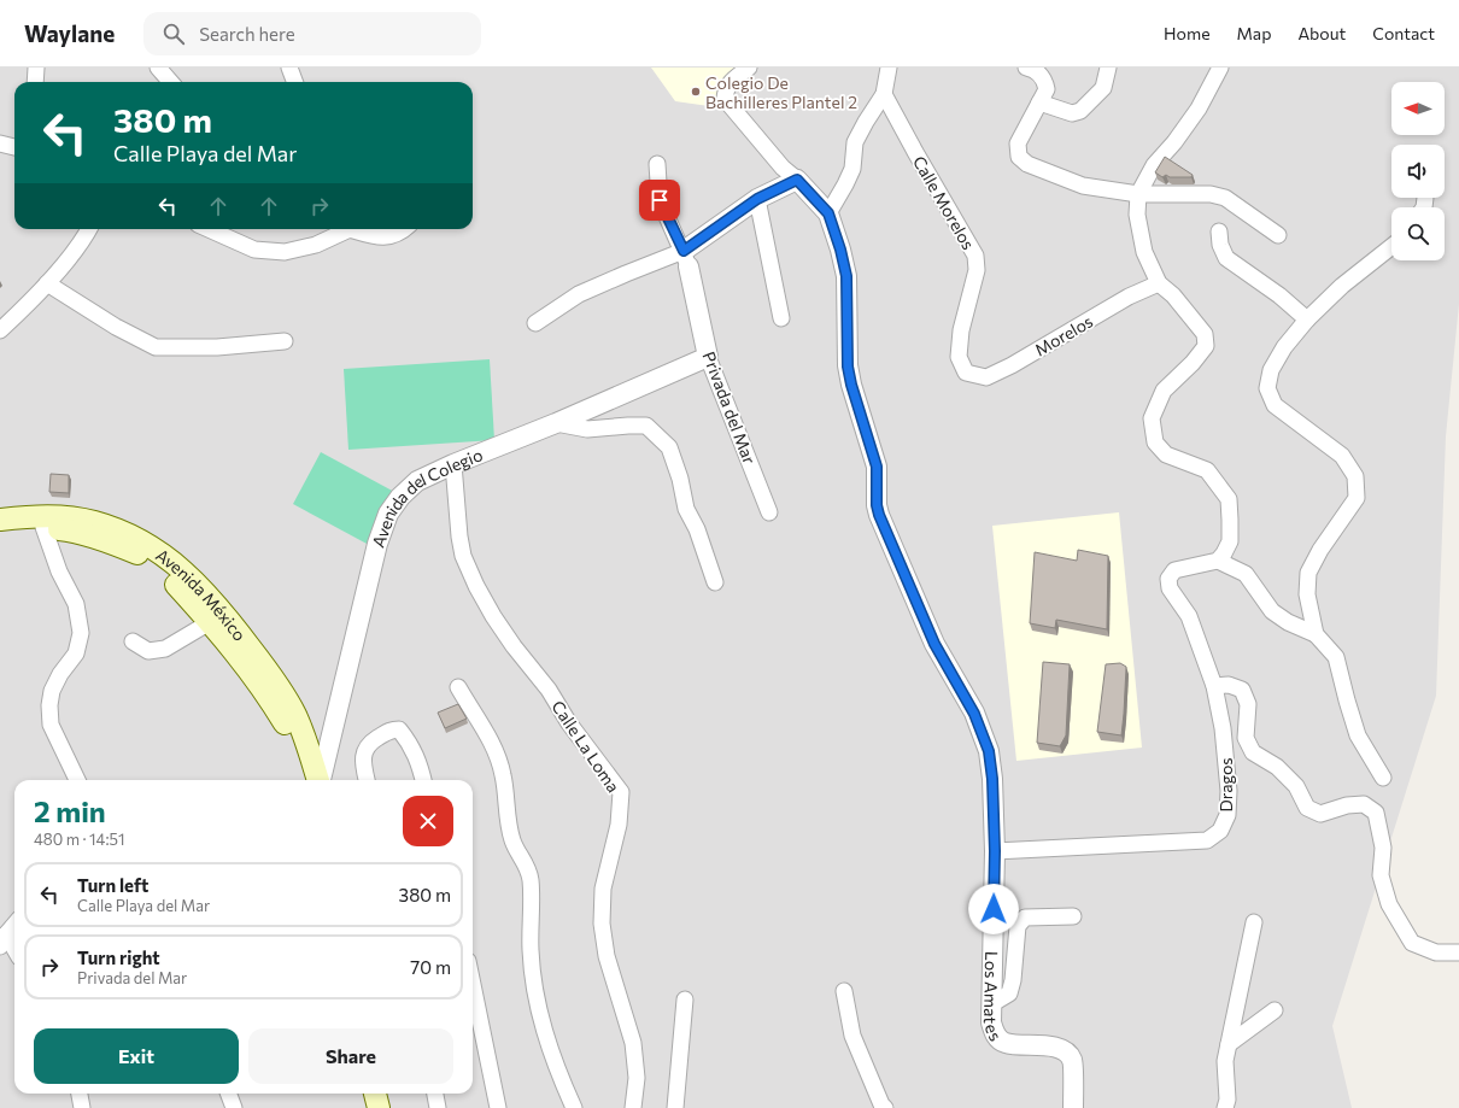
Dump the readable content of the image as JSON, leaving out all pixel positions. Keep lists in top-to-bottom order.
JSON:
{
  "streets": {
    "main road": ["Avenida México"],
    "street": [
      "Calle Morelos",
      "Morelos",
      "Privada del Mar",
      "Avenida del Colegio",
      "Calle La Loma",
      "Dragos",
      "Los Amates"
    ]
  },
  "crossings": [
    ["Calle Morelos", "Morelos"],
    ["Privada del Mar", "Avenida del Colegio"],
    ["Avenida del Colegio", "Calle La Loma"],
    ["Dragos", "Los Amates"]
  ],
  "places": ["Colegio De Bachilleres Plantel 2"],
  "north": "left",
  "page": {
    "header": "Waylane",
    "search": "Search here",
    "nav": [
      "Home",
      "Map",
      "About",
      "Contact"
    ],
    "turn": ["380 m", "Calle Playa del Mar"],
    "heading": ["2 min", "480 m · 14:51"],
    "list": [
      {
        "name": "Turn left",
        "note": "Calle Playa del Mar",
        "value": "380 m"
      },
      {
        "name": "Turn right",
        "note": "Privada del Mar",
        "value": "70 m"
      }
    ],
    "buttons": ["Exit", "Share"]
  }
}
